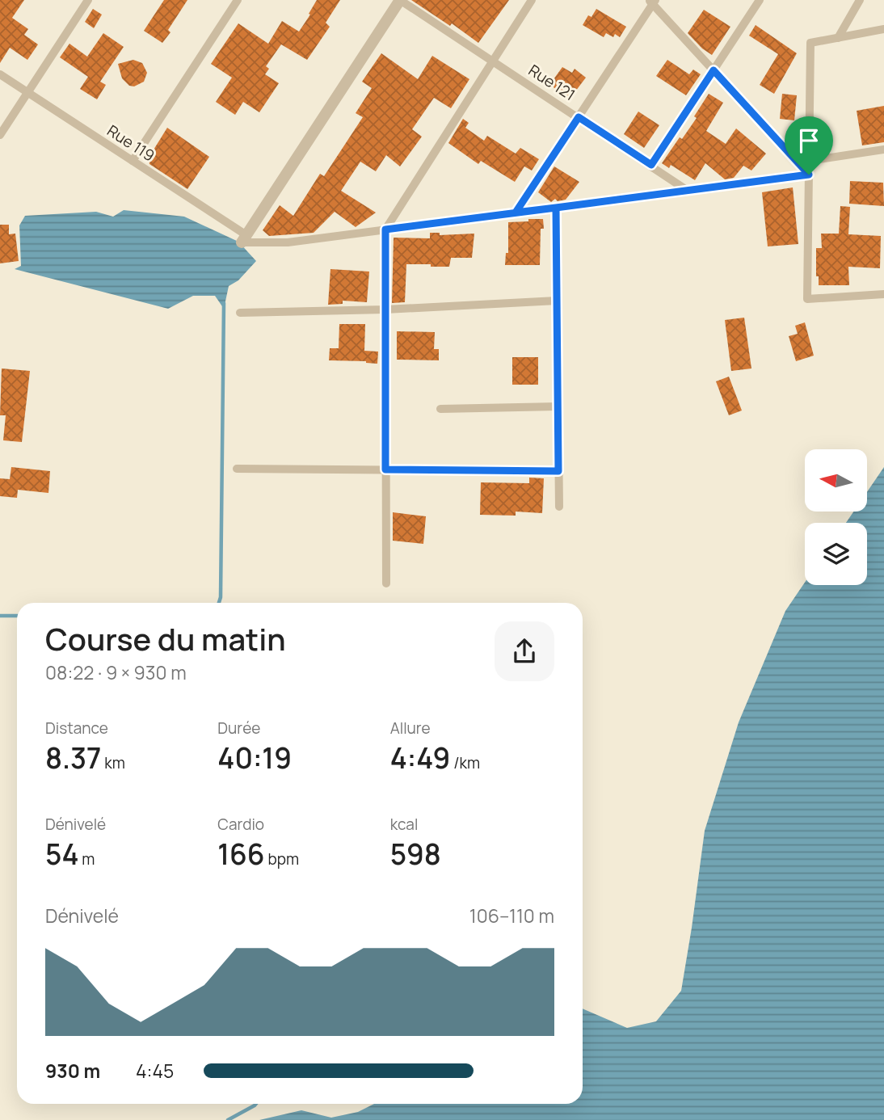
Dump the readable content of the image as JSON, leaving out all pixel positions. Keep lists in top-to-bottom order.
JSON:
{
  "streets": {
    "street": ["Rue 121", "Rue 119"]
  },
  "north": "left",
  "page": {
    "heading": ["Course du matin", "08:22 · 9 × 930 m"],
    "stats": [
      ["Distance", "8.37 km"],
      ["Durée", "40:19"],
      ["Allure", "4:49 /km"],
      ["Dénivelé", "54 m"],
      ["Cardio", "166 bpm"],
      ["kcal", "598"]
    ],
    "chart": ["Dénivelé", "106–110 m"],
    "list": [
      {
        "name": "930 m",
        "note": "4:45"
      }
    ]
  }
}
